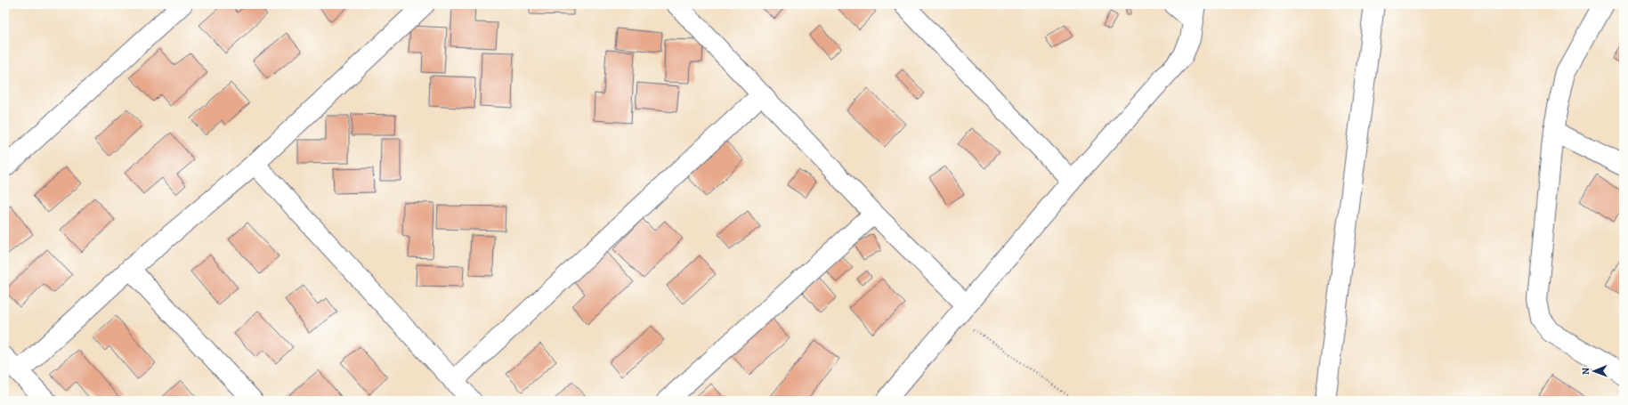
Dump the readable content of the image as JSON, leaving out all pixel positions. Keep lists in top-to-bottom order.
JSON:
{
  "north": "left"
}
